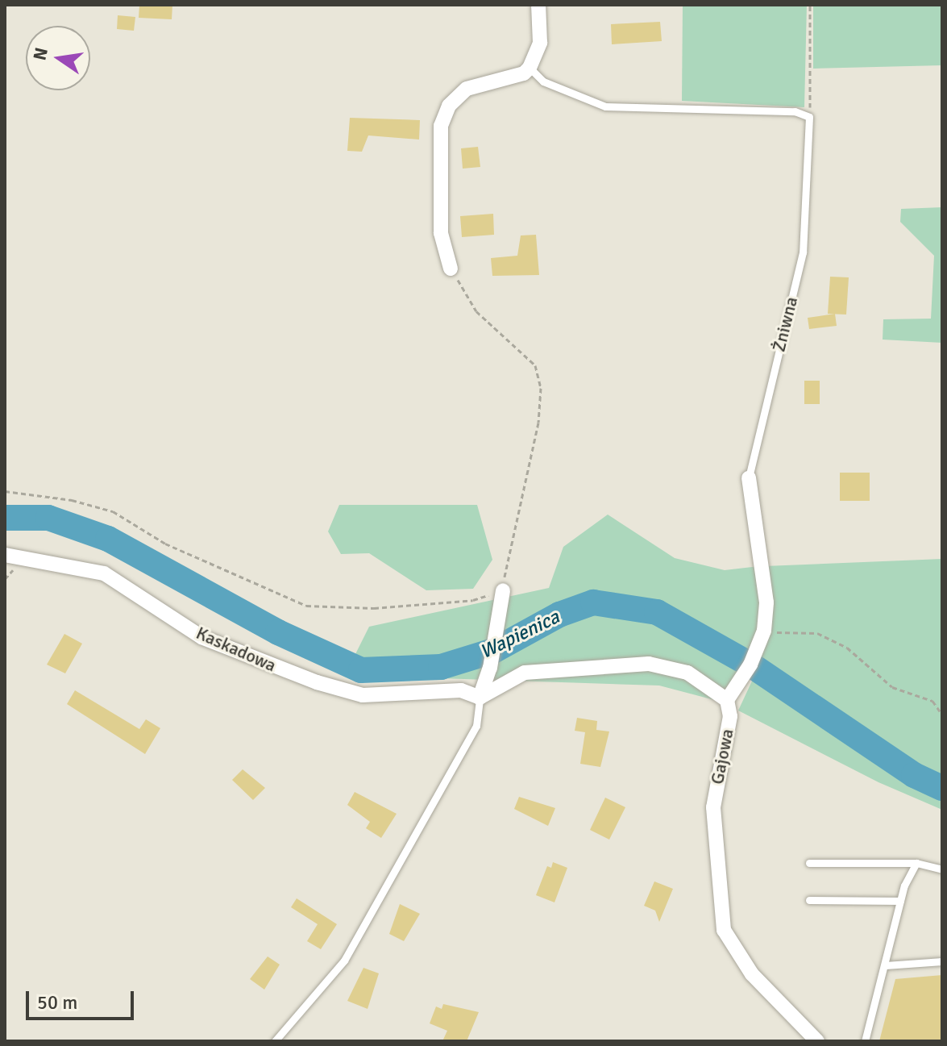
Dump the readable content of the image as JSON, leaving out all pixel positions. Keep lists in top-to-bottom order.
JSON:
{
  "streets": {
    "street": ["Żniwna", "Kaskadowa", "Gajowa"]
  },
  "water": ["Wapienica"],
  "scale_bar": "50 m",
  "north": "left"
}
